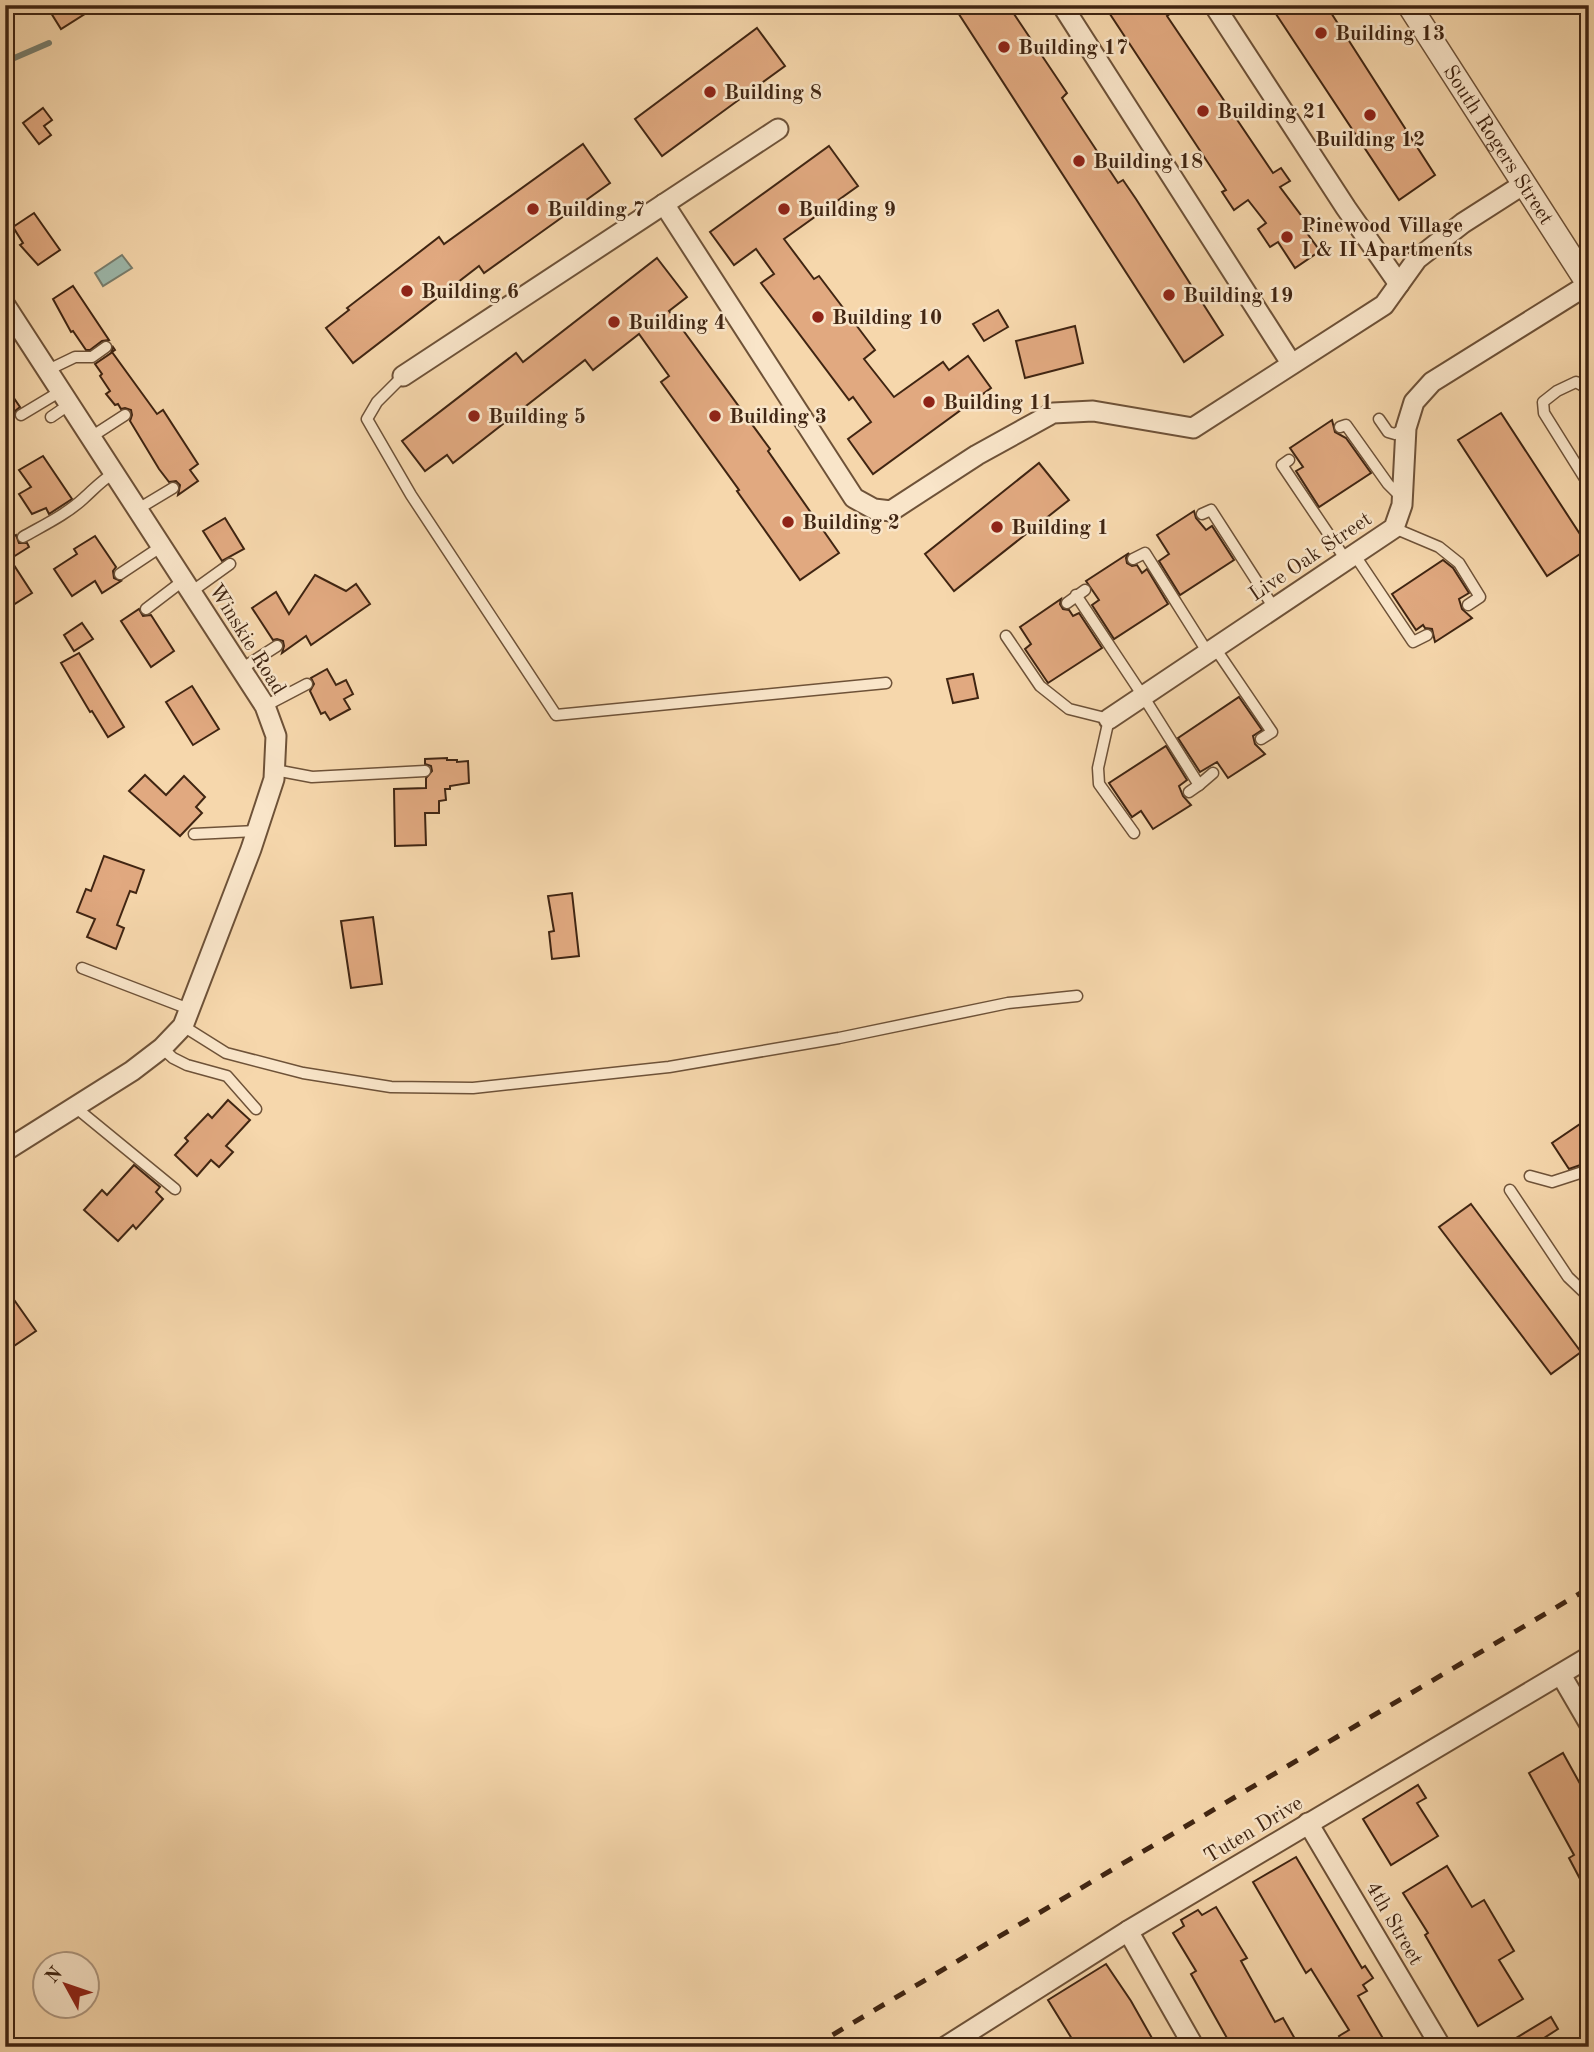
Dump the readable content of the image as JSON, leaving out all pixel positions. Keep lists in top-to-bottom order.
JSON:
{
  "streets": {
    "street": [
      "South Rogers Street",
      "Live Oak Street",
      "Winskie Road",
      "Tuten Drive",
      "4th Street"
    ]
  },
  "crossings": [
    ["South Rogers Street", "Live Oak Street"],
    ["Tuten Drive", "4th Street"]
  ],
  "places": [
    "Building 13",
    "Building 17",
    "Building 8",
    "Building 21",
    "Building 12",
    "Building 18",
    "Building 7",
    "Building 9",
    "Pinewood Village I & II Apartments",
    "Building 6",
    "Building 19",
    "Building 10",
    "Building 4",
    "Building 11",
    "Building 5",
    "Building 3",
    "Building 2",
    "Building 1"
  ],
  "north": "top left"
}
